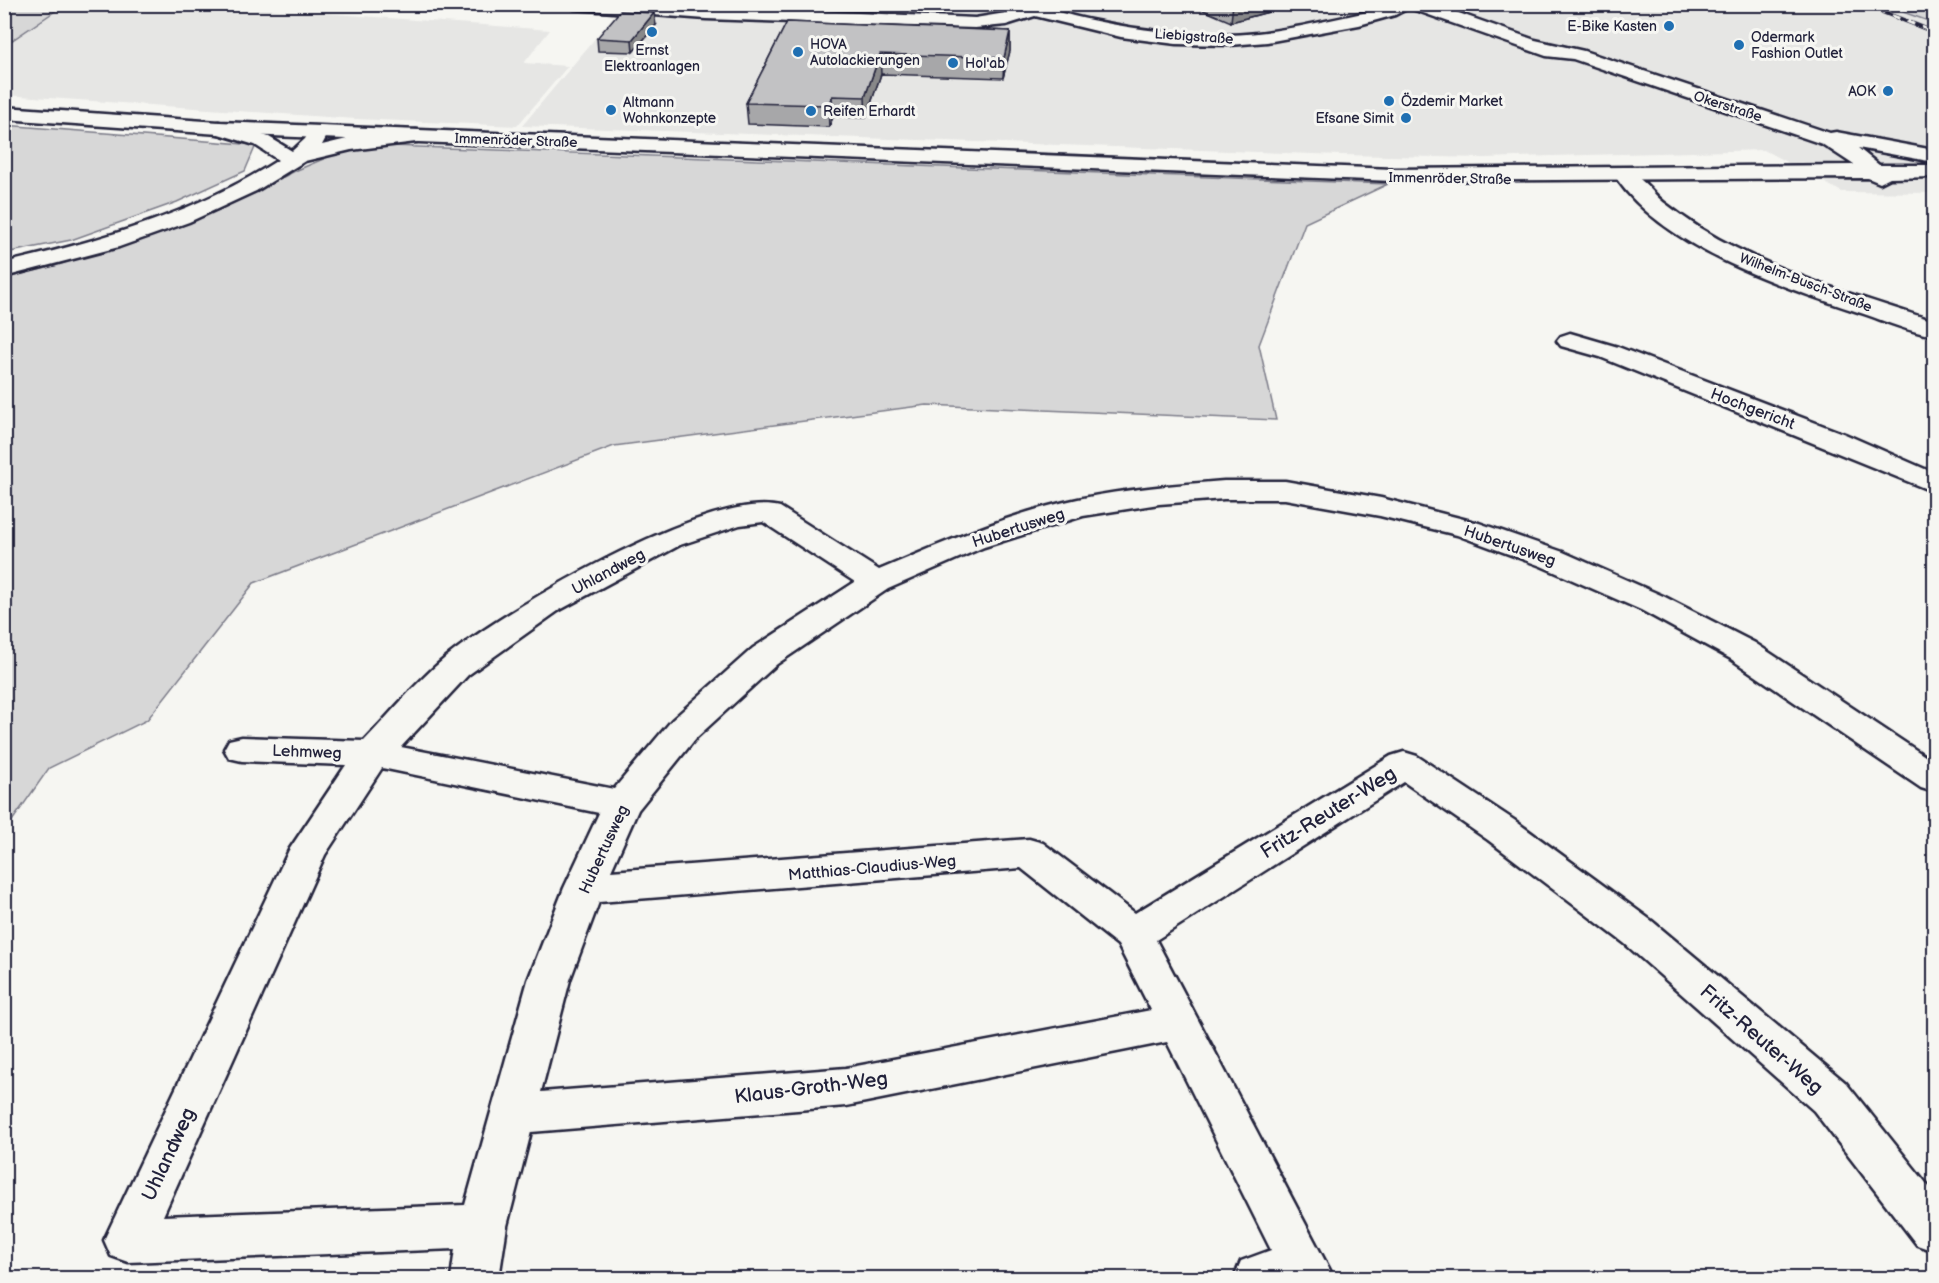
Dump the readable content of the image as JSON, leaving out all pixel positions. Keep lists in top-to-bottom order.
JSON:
{
  "streets": {
    "main road": [
      "Liebigstraße",
      "Okerstraße",
      "Immenröder Straße",
      "Wilhelm-Busch-Straße",
      "Hochgericht",
      "Hubertusweg",
      "Uhlandweg",
      "Lehmweg",
      "Fritz-Reuter-Weg",
      "Matthias-Claudius-Weg",
      "Klaus-Groth-Weg"
    ]
  },
  "crossings": [
    ["Okerstraße", "Immenröder Straße"],
    ["Immenröder Straße", "Wilhelm-Busch-Straße"],
    ["Hubertusweg", "Uhlandweg"],
    ["Hubertusweg", "Matthias-Claudius-Weg"],
    ["Hubertusweg", "Klaus-Groth-Weg"],
    ["Uhlandweg", "Lehmweg"],
    ["Fritz-Reuter-Weg", "Matthias-Claudius-Weg"]
  ],
  "places": [
    "E-Bike Kasten",
    "Ernst Elektroanlagen",
    "Odermark Fashion Outlet",
    "HOVA Autolackierungen",
    "Hol'ab",
    "AOK",
    "Özdemir Market",
    "Altmann Wohnkonzepte",
    "Reifen Erhardt",
    "Efsane Simit"
  ]
}
